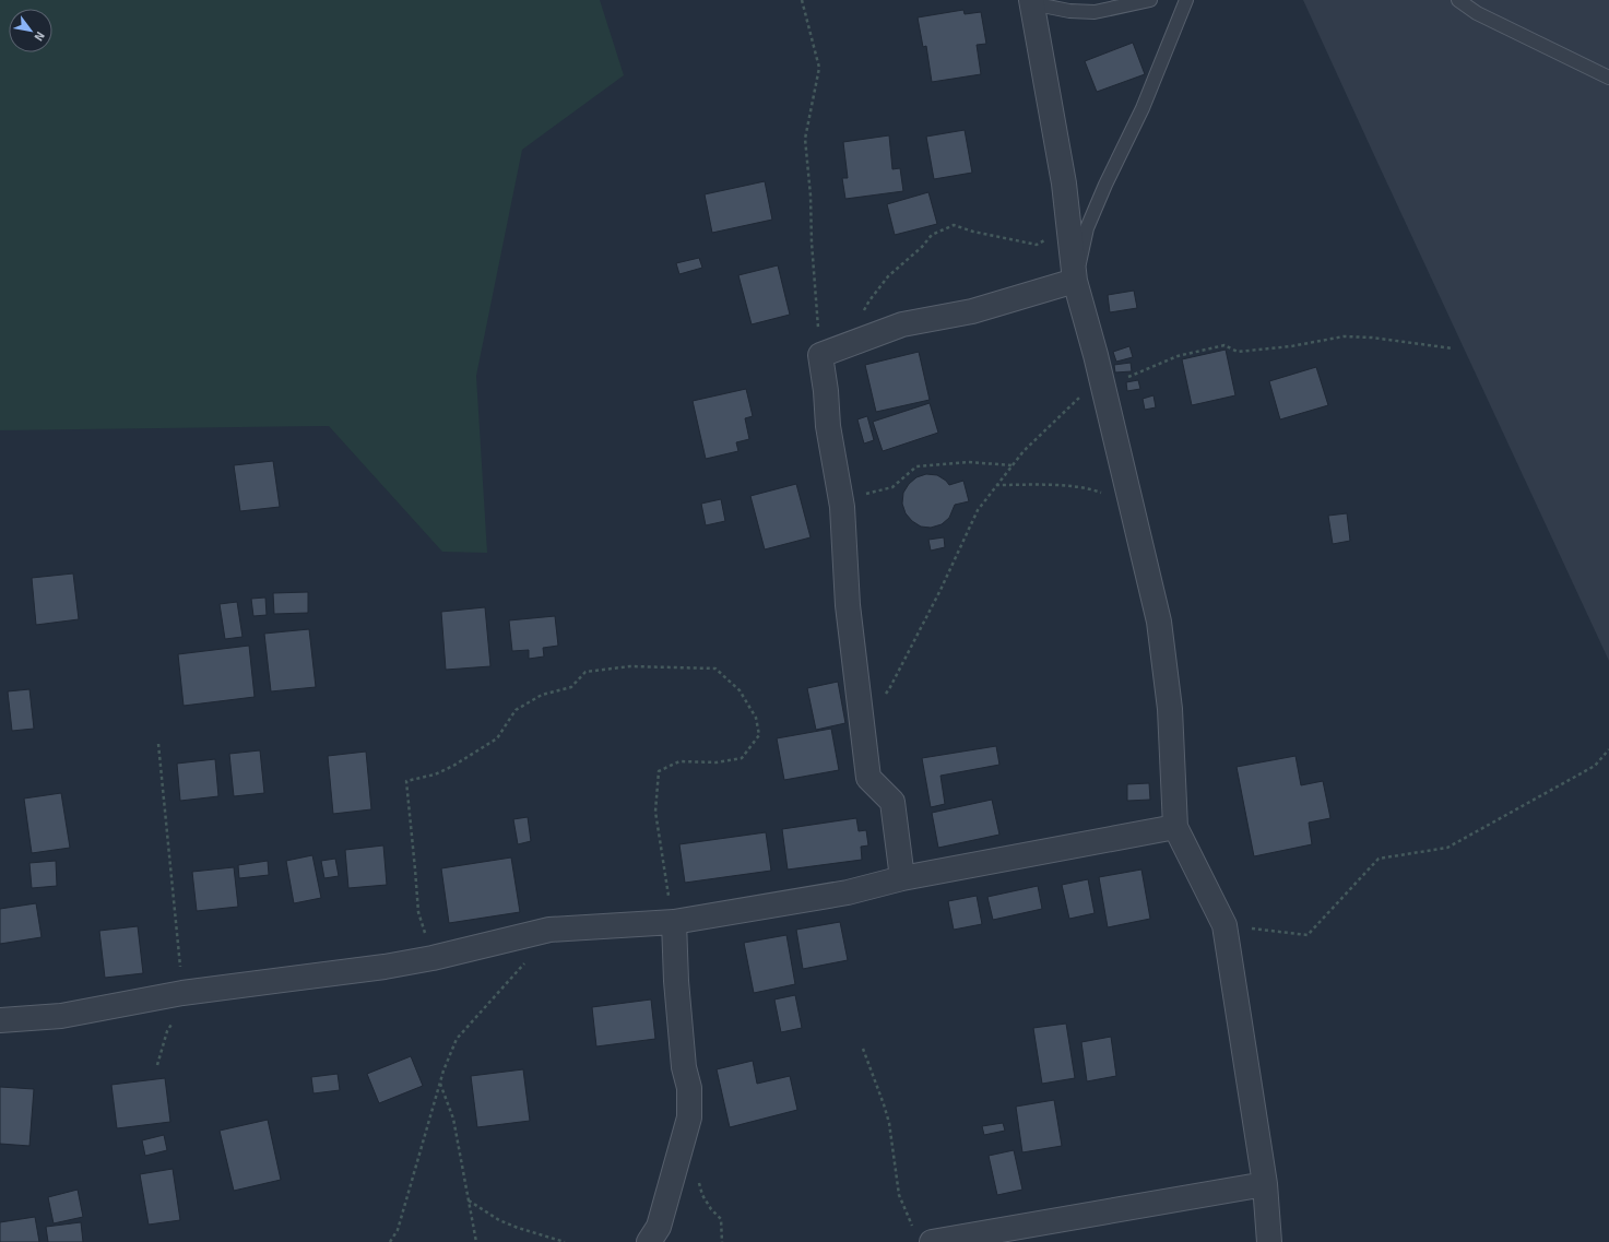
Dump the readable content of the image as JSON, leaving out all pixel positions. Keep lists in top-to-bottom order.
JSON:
{
  "north": "bottom right"
}
